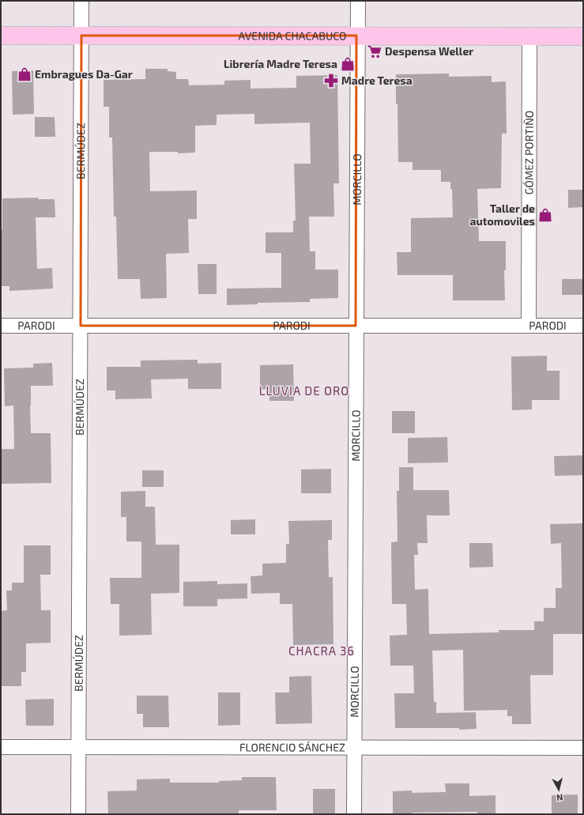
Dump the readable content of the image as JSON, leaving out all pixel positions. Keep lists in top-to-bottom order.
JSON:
{
  "streets": {
    "main road": ["AVENIDA CHACABUCO"],
    "street": [
      "BERMÚDEZ",
      "GÓMEZ PORTIÑO",
      "MORCILLO",
      "PARODI",
      "FLORENCIO SÁNCHEZ"
    ]
  },
  "crossings": [
    ["AVENIDA CHACABUCO", "BERMÚDEZ"],
    ["AVENIDA CHACABUCO", "GÓMEZ PORTIÑO"],
    ["AVENIDA CHACABUCO", "MORCILLO"],
    ["BERMÚDEZ", "PARODI"],
    ["BERMÚDEZ", "FLORENCIO SÁNCHEZ"],
    ["GÓMEZ PORTIÑO", "PARODI"],
    ["MORCILLO", "PARODI"],
    ["MORCILLO", "FLORENCIO SÁNCHEZ"]
  ],
  "districts": ["LLUVIA DE ORO", "CHACRA 36"],
  "places": {
    "supermarket": ["Despensa Weller"],
    "shop": ["Librería Madre Teresa", "Embragues Da-Gar", "Taller de automoviles"],
    "pharmacy": ["Madre Teresa"]
  },
  "north": "bottom"
}
